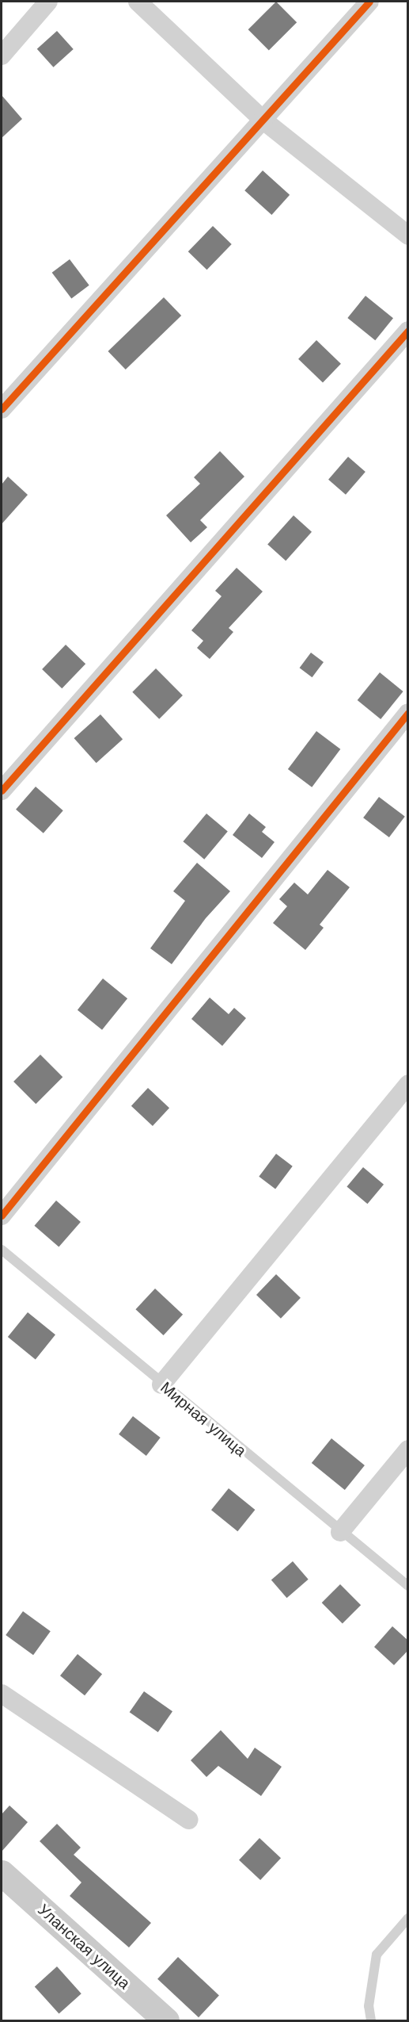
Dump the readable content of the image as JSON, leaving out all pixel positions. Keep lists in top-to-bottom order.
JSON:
{
  "streets": {
    "street": ["Уланская улица"],
    "lane": ["Мирная улица"]
  }
}
